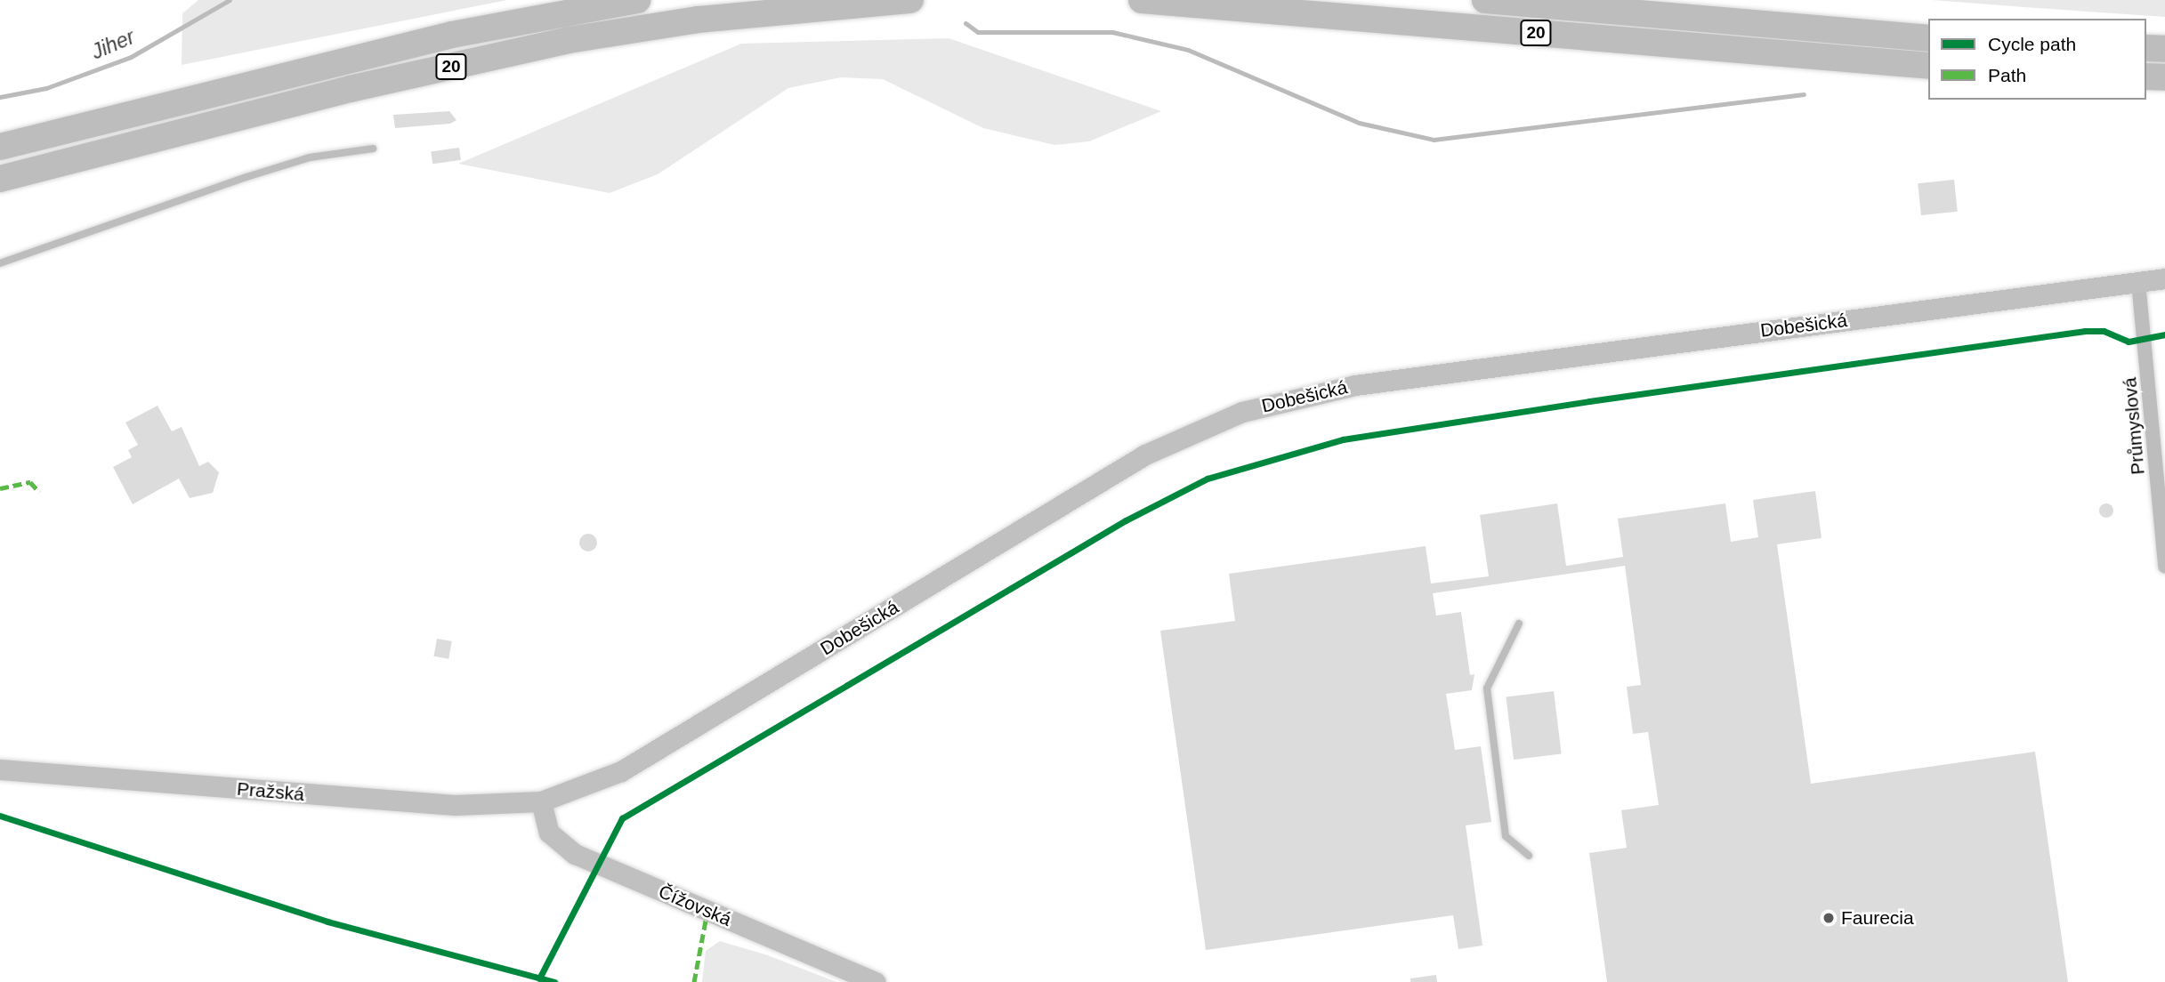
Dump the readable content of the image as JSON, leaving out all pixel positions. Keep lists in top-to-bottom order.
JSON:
{
  "streets": {
    "highway": ["20"],
    "street": [
      "Dobešická",
      "Průmyslová",
      "Pražská",
      "Čížovská"
    ]
  },
  "crossings": [
    ["Dobešická", "Průmyslová"],
    ["Dobešická", "Pražská"],
    ["Dobešická", "Čížovská"],
    ["Pražská", "Čížovská"]
  ],
  "water": ["Jiher"],
  "places": ["Faurecia"],
  "legend": ["Cycle path", "Path"]
}
